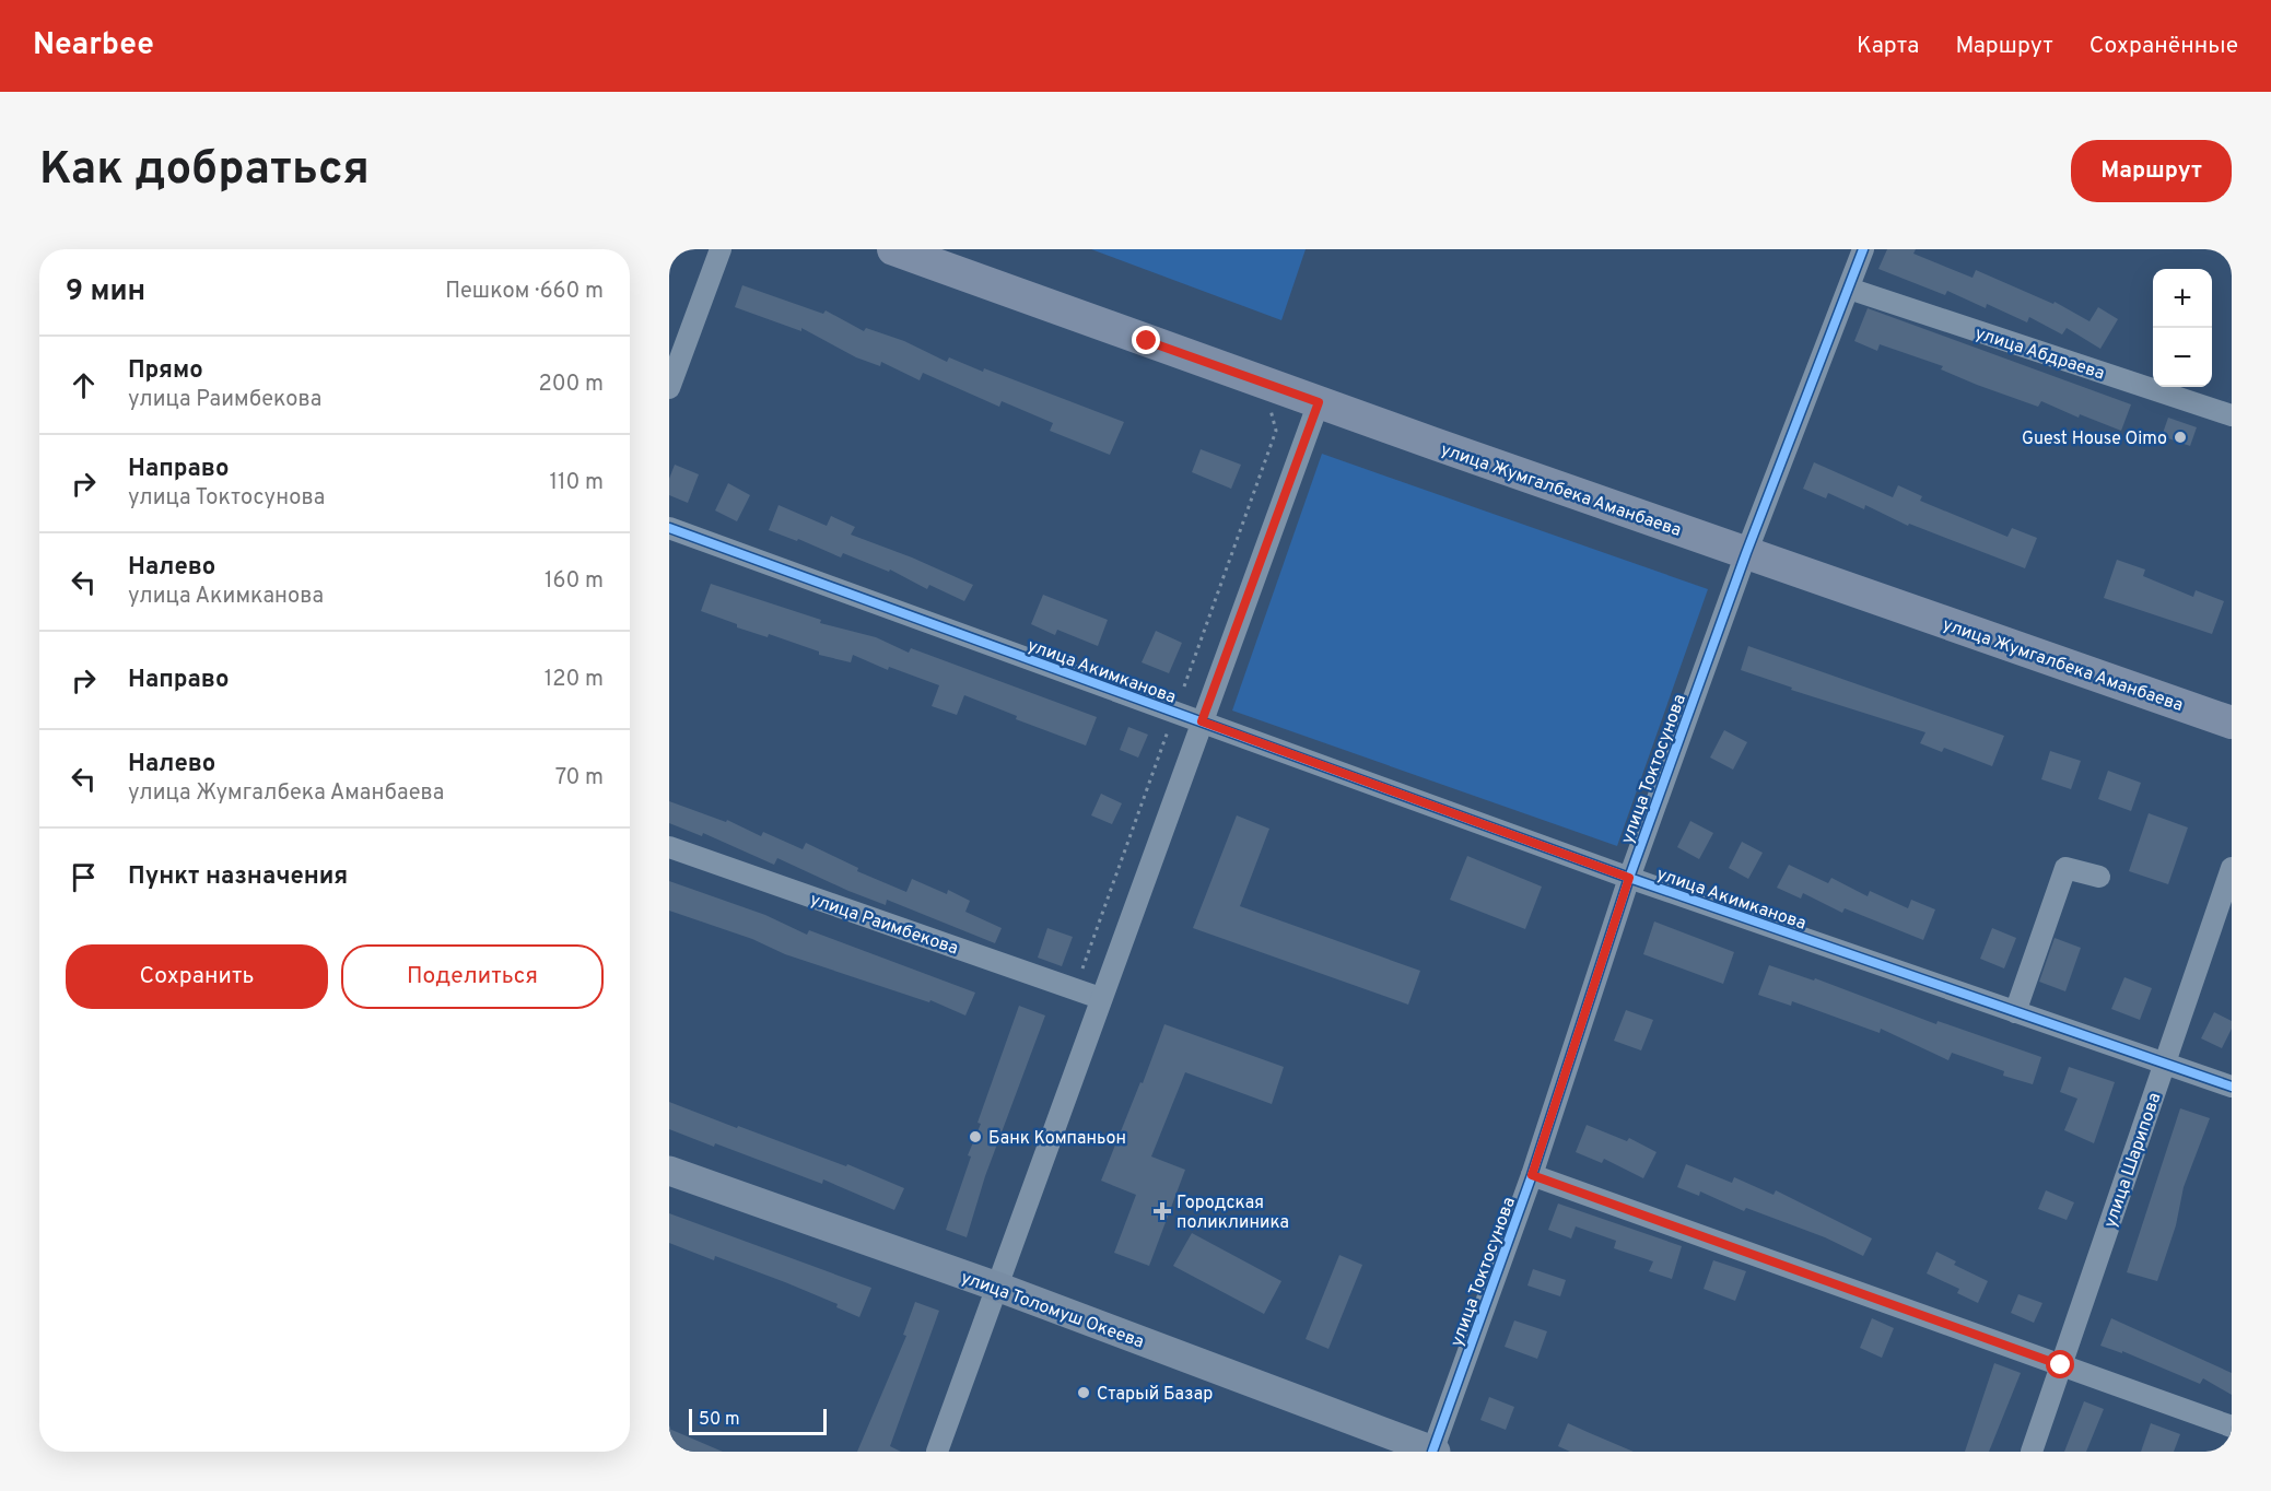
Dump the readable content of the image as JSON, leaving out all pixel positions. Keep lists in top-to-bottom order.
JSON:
{
  "streets": {
    "main road": ["улица Жумгалбека Аманбаева"],
    "street": [
      "улица Абдраева",
      "улица Акимканова",
      "улица Токтосунова",
      "улица Раимбекова",
      "улица Шарипова",
      "улица Толомуш Океева"
    ]
  },
  "crossings": [
    ["улица Абдраева", "улица Токтосунова"],
    ["улица Жумгалбека Аманбаева", "улица Токтосунова"],
    ["улица Акимканова", "улица Токтосунова"],
    ["улица Акимканова", "улица Шарипова"],
    ["улица Токтосунова", "улица Толомуш Океева"]
  ],
  "places": {
    "other": ["Guest House Oimo", "Банк Компаньон", "Старый Базар"],
    "health": ["Городская поликлиника"]
  },
  "scale_bar": "50 m",
  "page": {
    "header": "Nearbee",
    "nav": ["Карта", "Маршрут", "Сохранённые"],
    "buttons": [
      "Маршрут",
      ["Сохранить", "Поделиться"]
    ],
    "title": "Как добраться",
    "heading": ["9 мин", "Пешком · 660 m"],
    "map_buttons": ["+", "−"],
    "list": [
      ["Прямо", "улица Раимбекова", "200 m"],
      ["Направо", "улица Токтосунова", "110 m"],
      ["Налево", "улица Акимканова", "160 m"],
      ["Направо", "120 m"],
      ["Налево", "улица Жумгалбека Аманбаева", "70 m"],
      "Пункт назначения"
    ],
    "scale": "50 m"
  }
}
